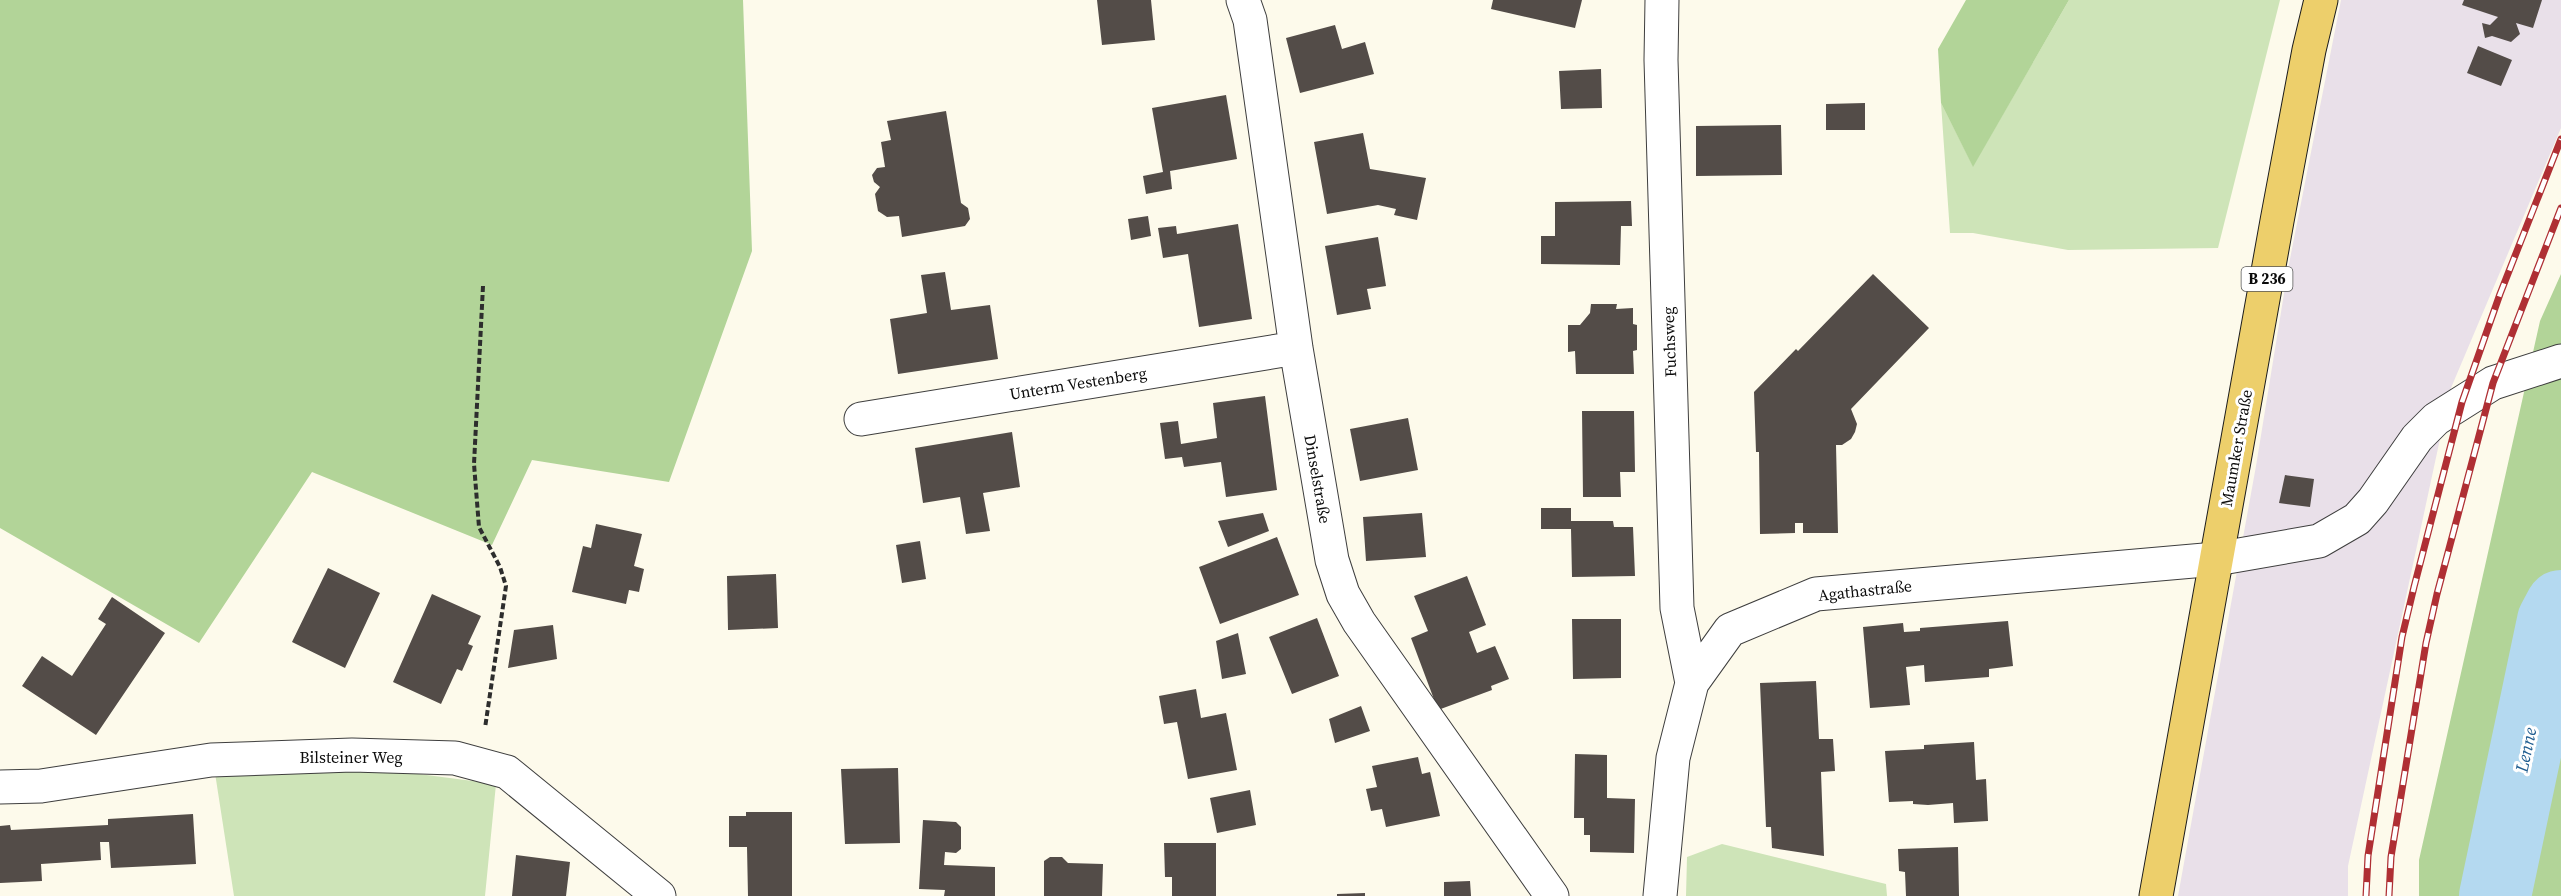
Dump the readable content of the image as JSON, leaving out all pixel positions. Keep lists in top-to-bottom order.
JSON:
{
  "streets": {
    "main road": ["B 236", "Maumker Straße"],
    "street": [
      "Fuchsweg",
      "Unterm Vestenberg",
      "Dinselstraße",
      "Agathastraße",
      "Bilsteiner Weg"
    ]
  },
  "crossings": [
    ["Fuchsweg", "Agathastraße"],
    ["Unterm Vestenberg", "Dinselstraße"],
    ["Maumker Straße", "Agathastraße"]
  ],
  "water": ["Lenne"]
}
